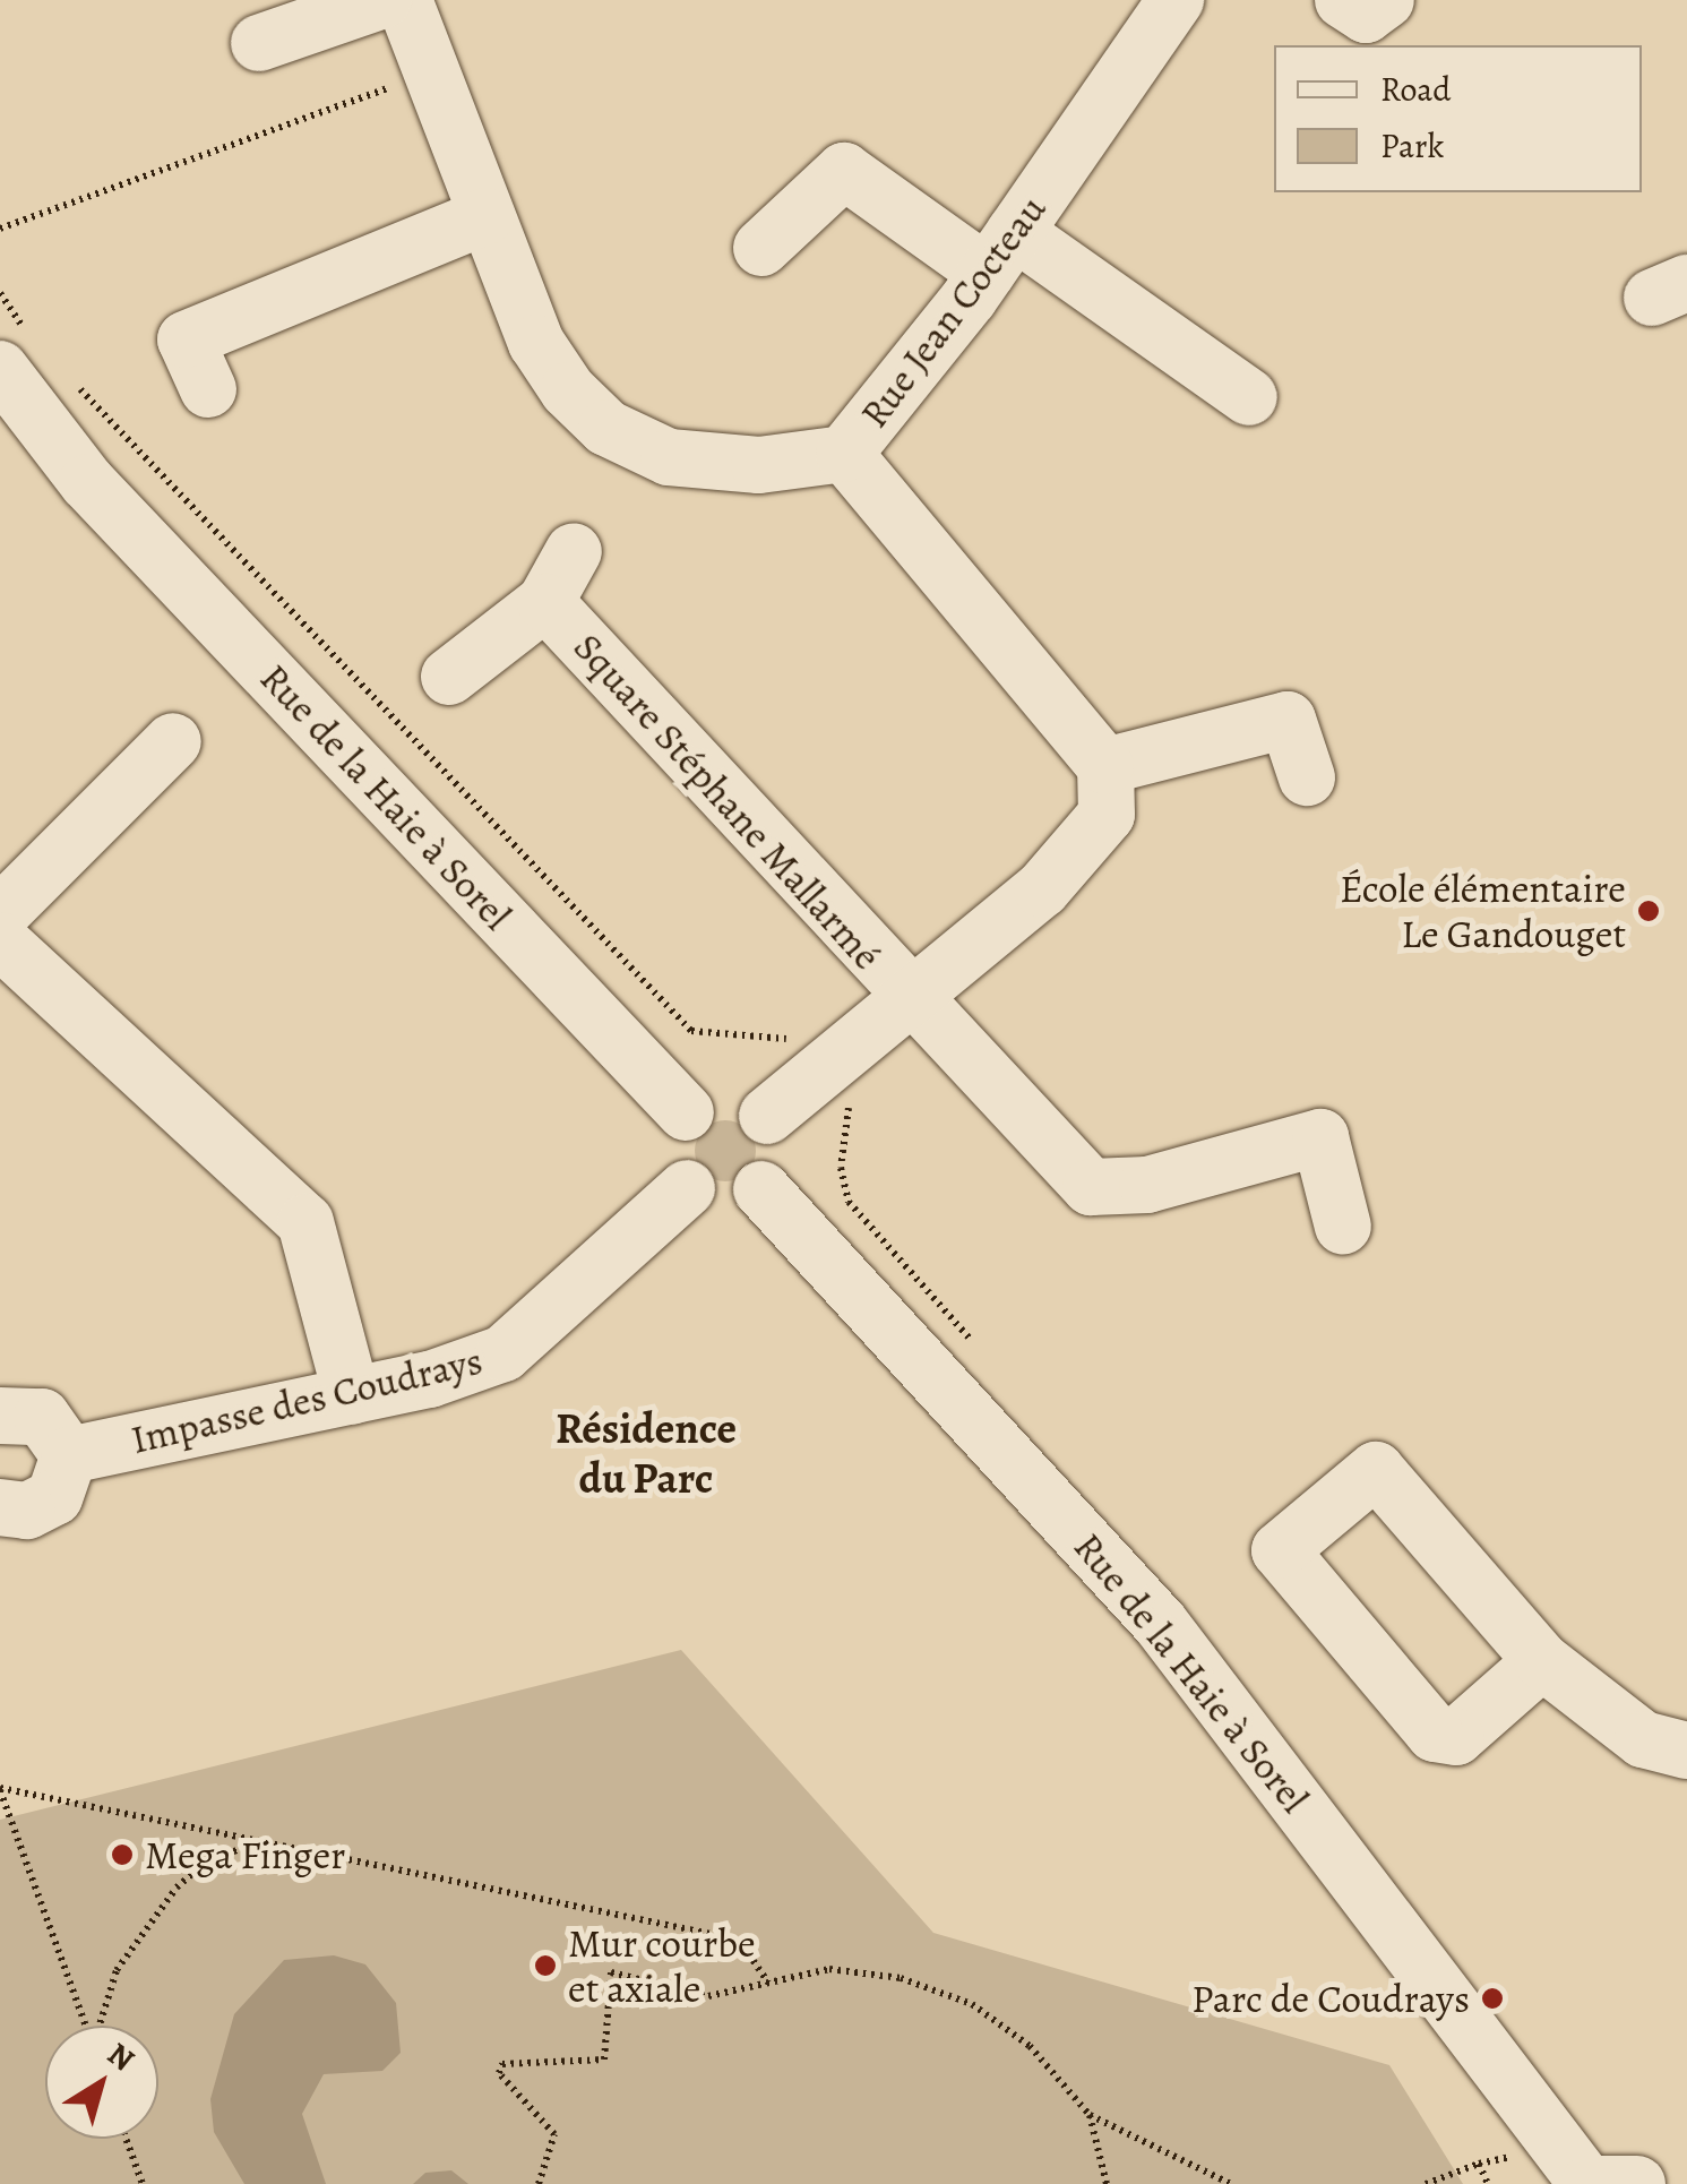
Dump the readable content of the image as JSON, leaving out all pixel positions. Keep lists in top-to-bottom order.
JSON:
{
  "streets": {
    "street": [
      "Rue Jean Cocteau",
      "Rue de la Haie à Sorel",
      "Square Stéphane Mallarmé",
      "Impasse des Coudrays"
    ]
  },
  "crossings": [
    ["Rue de la Haie à Sorel", "Impasse des Coudrays"]
  ],
  "districts": ["Résidence du Parc"],
  "places": [
    "École élémentaire Le Gandouget",
    "Mega Finger",
    "Mur courbe et axiale",
    "Parc de Coudrays"
  ],
  "legend": ["Road", "Park"],
  "north": "top right"
}
